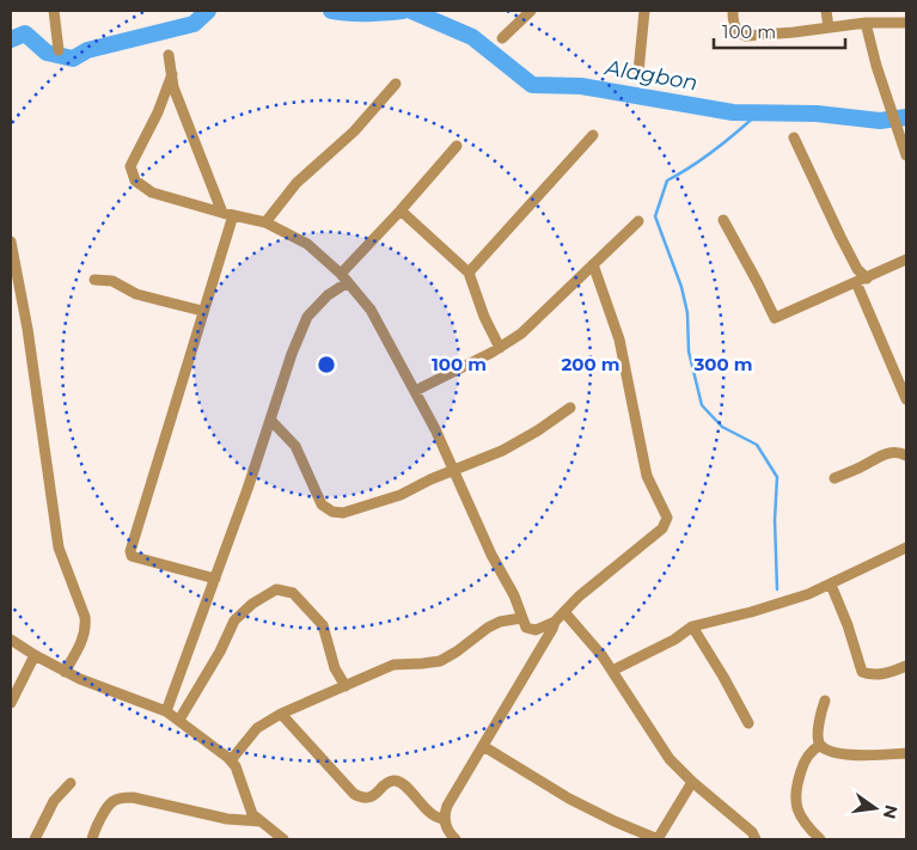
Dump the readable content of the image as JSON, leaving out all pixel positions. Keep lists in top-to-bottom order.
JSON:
{
  "water": ["Alagbon"],
  "scale_bar": "100 m",
  "north": "right",
  "rings": ["100 m", "200 m", "300 m"]
}
